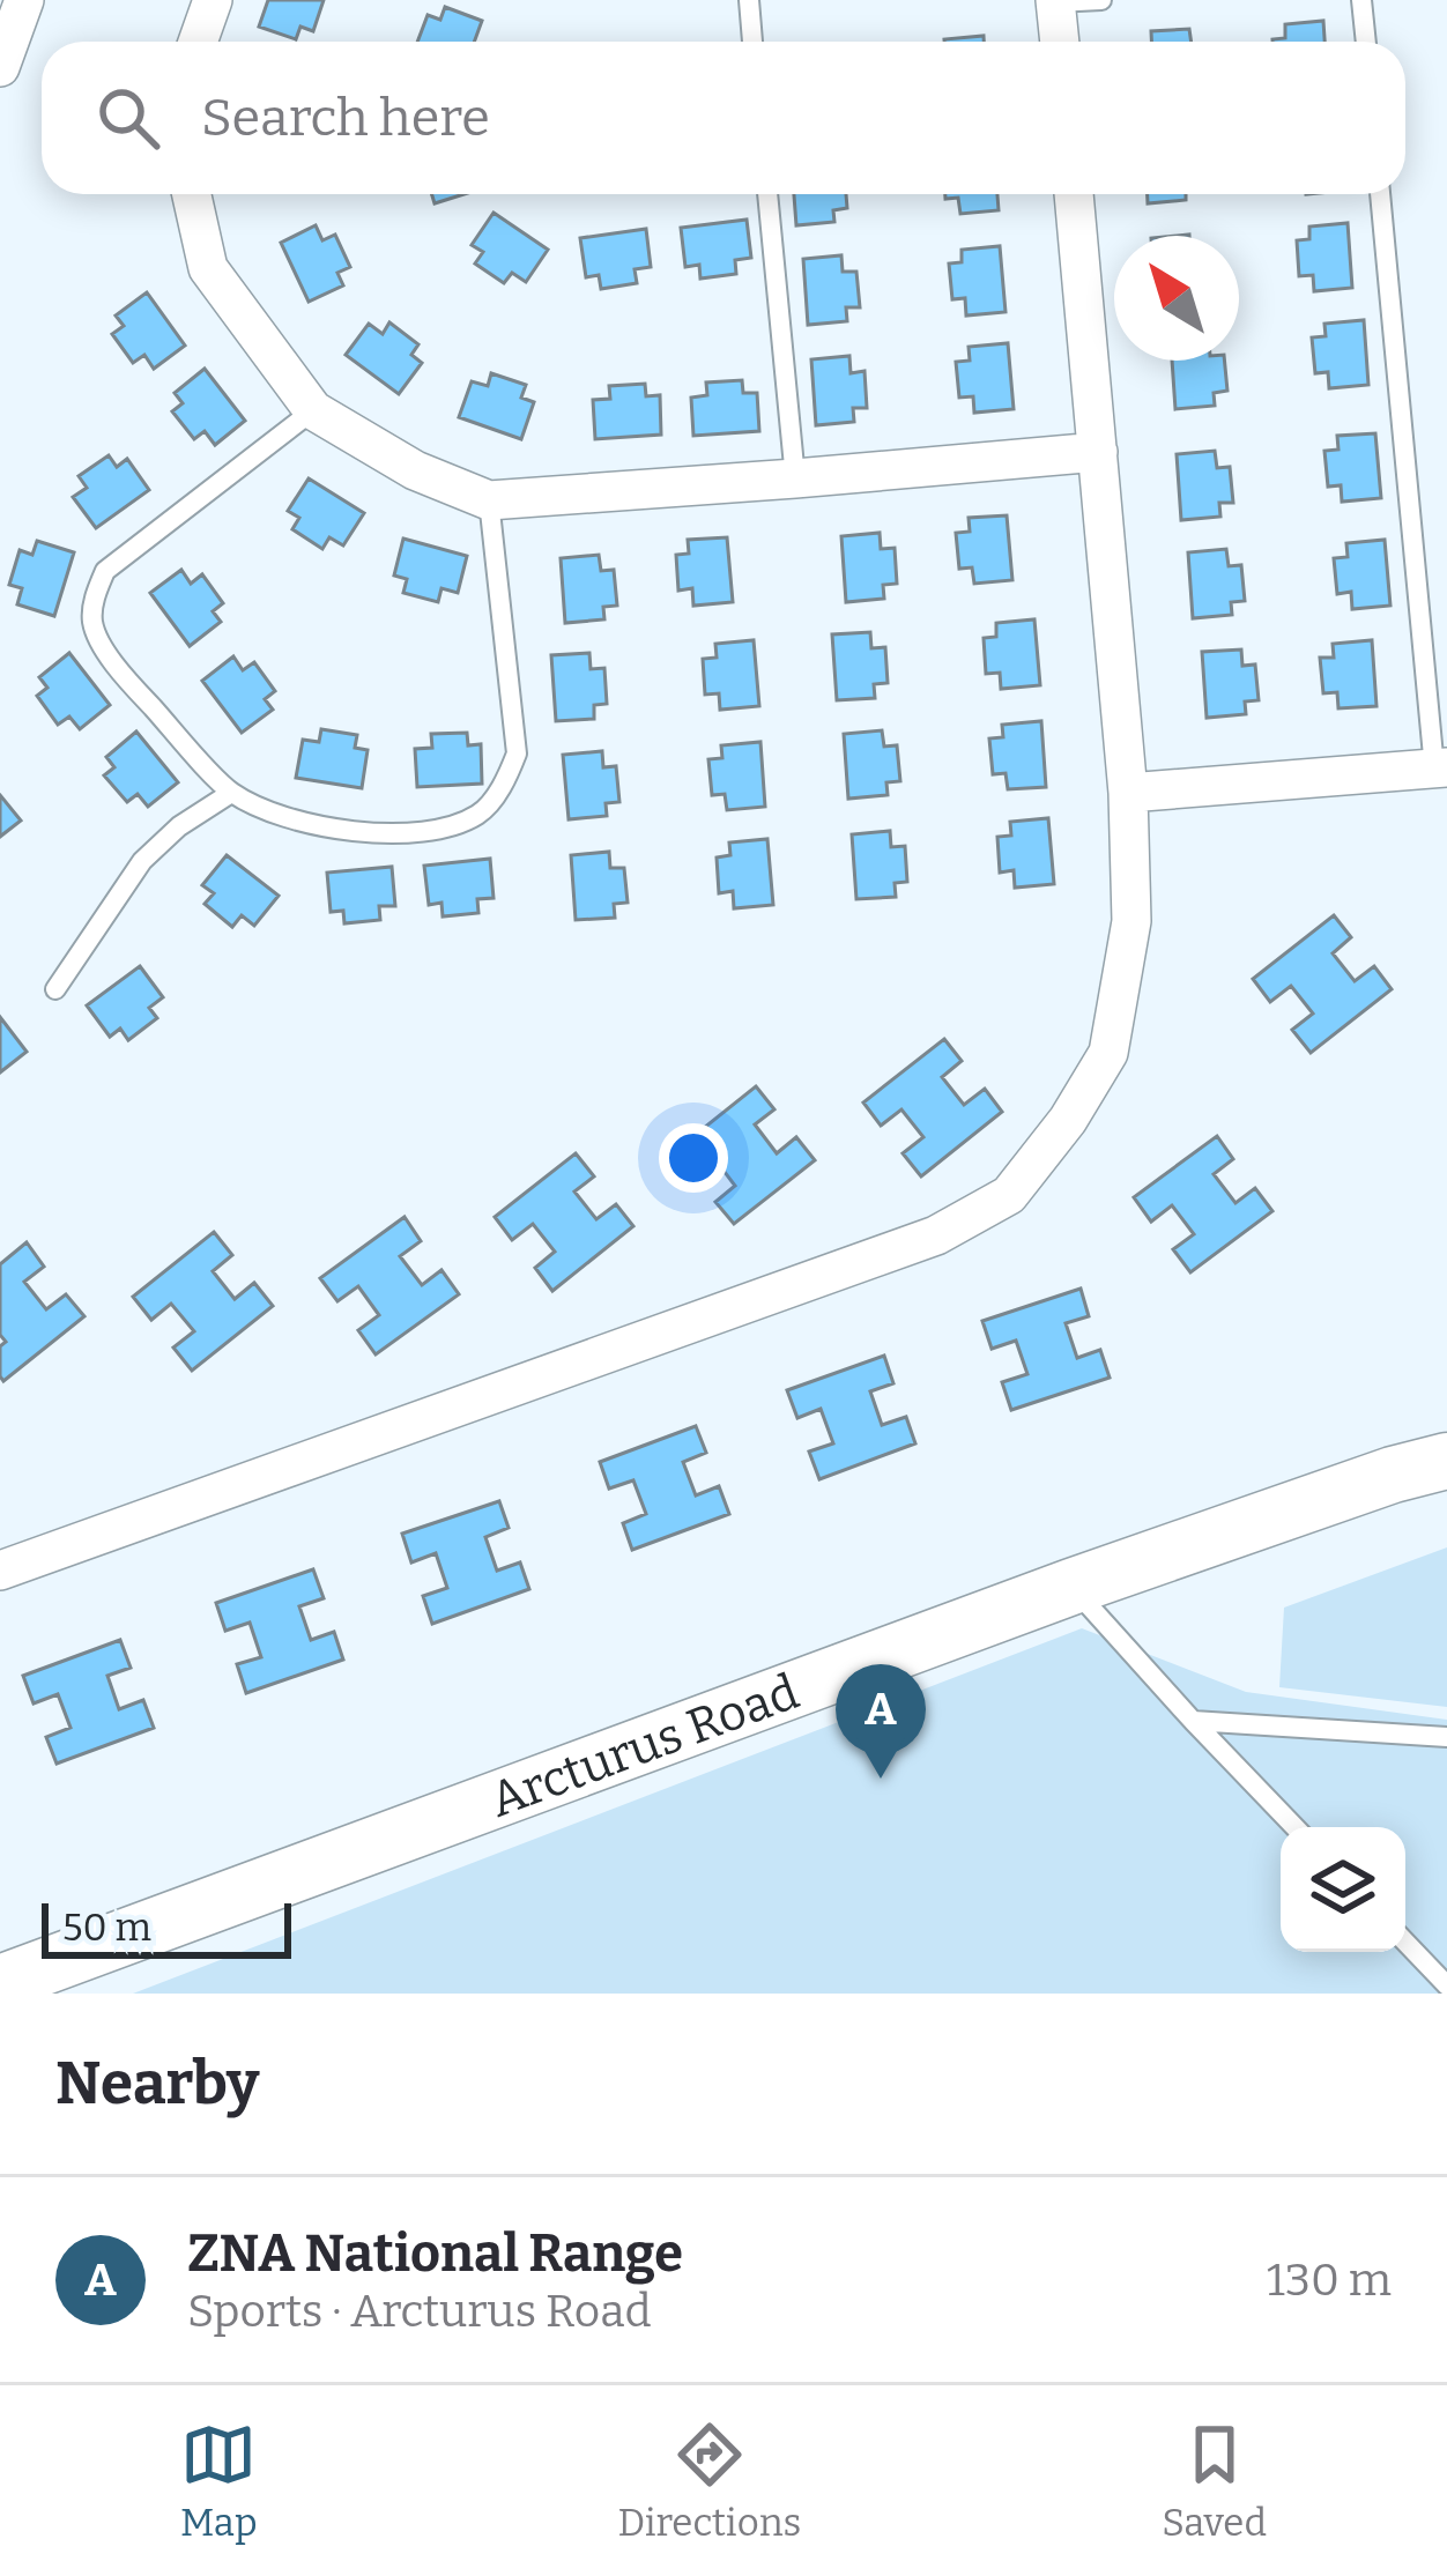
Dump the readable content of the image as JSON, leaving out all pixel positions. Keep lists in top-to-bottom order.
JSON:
{
  "streets": {
    "main road": ["Arcturus Road"]
  },
  "scale_bar": "50 m",
  "north": "top left",
  "page": {
    "search": "Search here",
    "pins": "A",
    "scale": "50 m",
    "heading": "Nearby",
    "list": [
      {
        "mark": "A",
        "name": "ZNA National Range",
        "note": "Sports · Arcturus Road",
        "value": "130 m"
      }
    ],
    "nav": ["Map", "Directions", "Saved"]
  }
}
